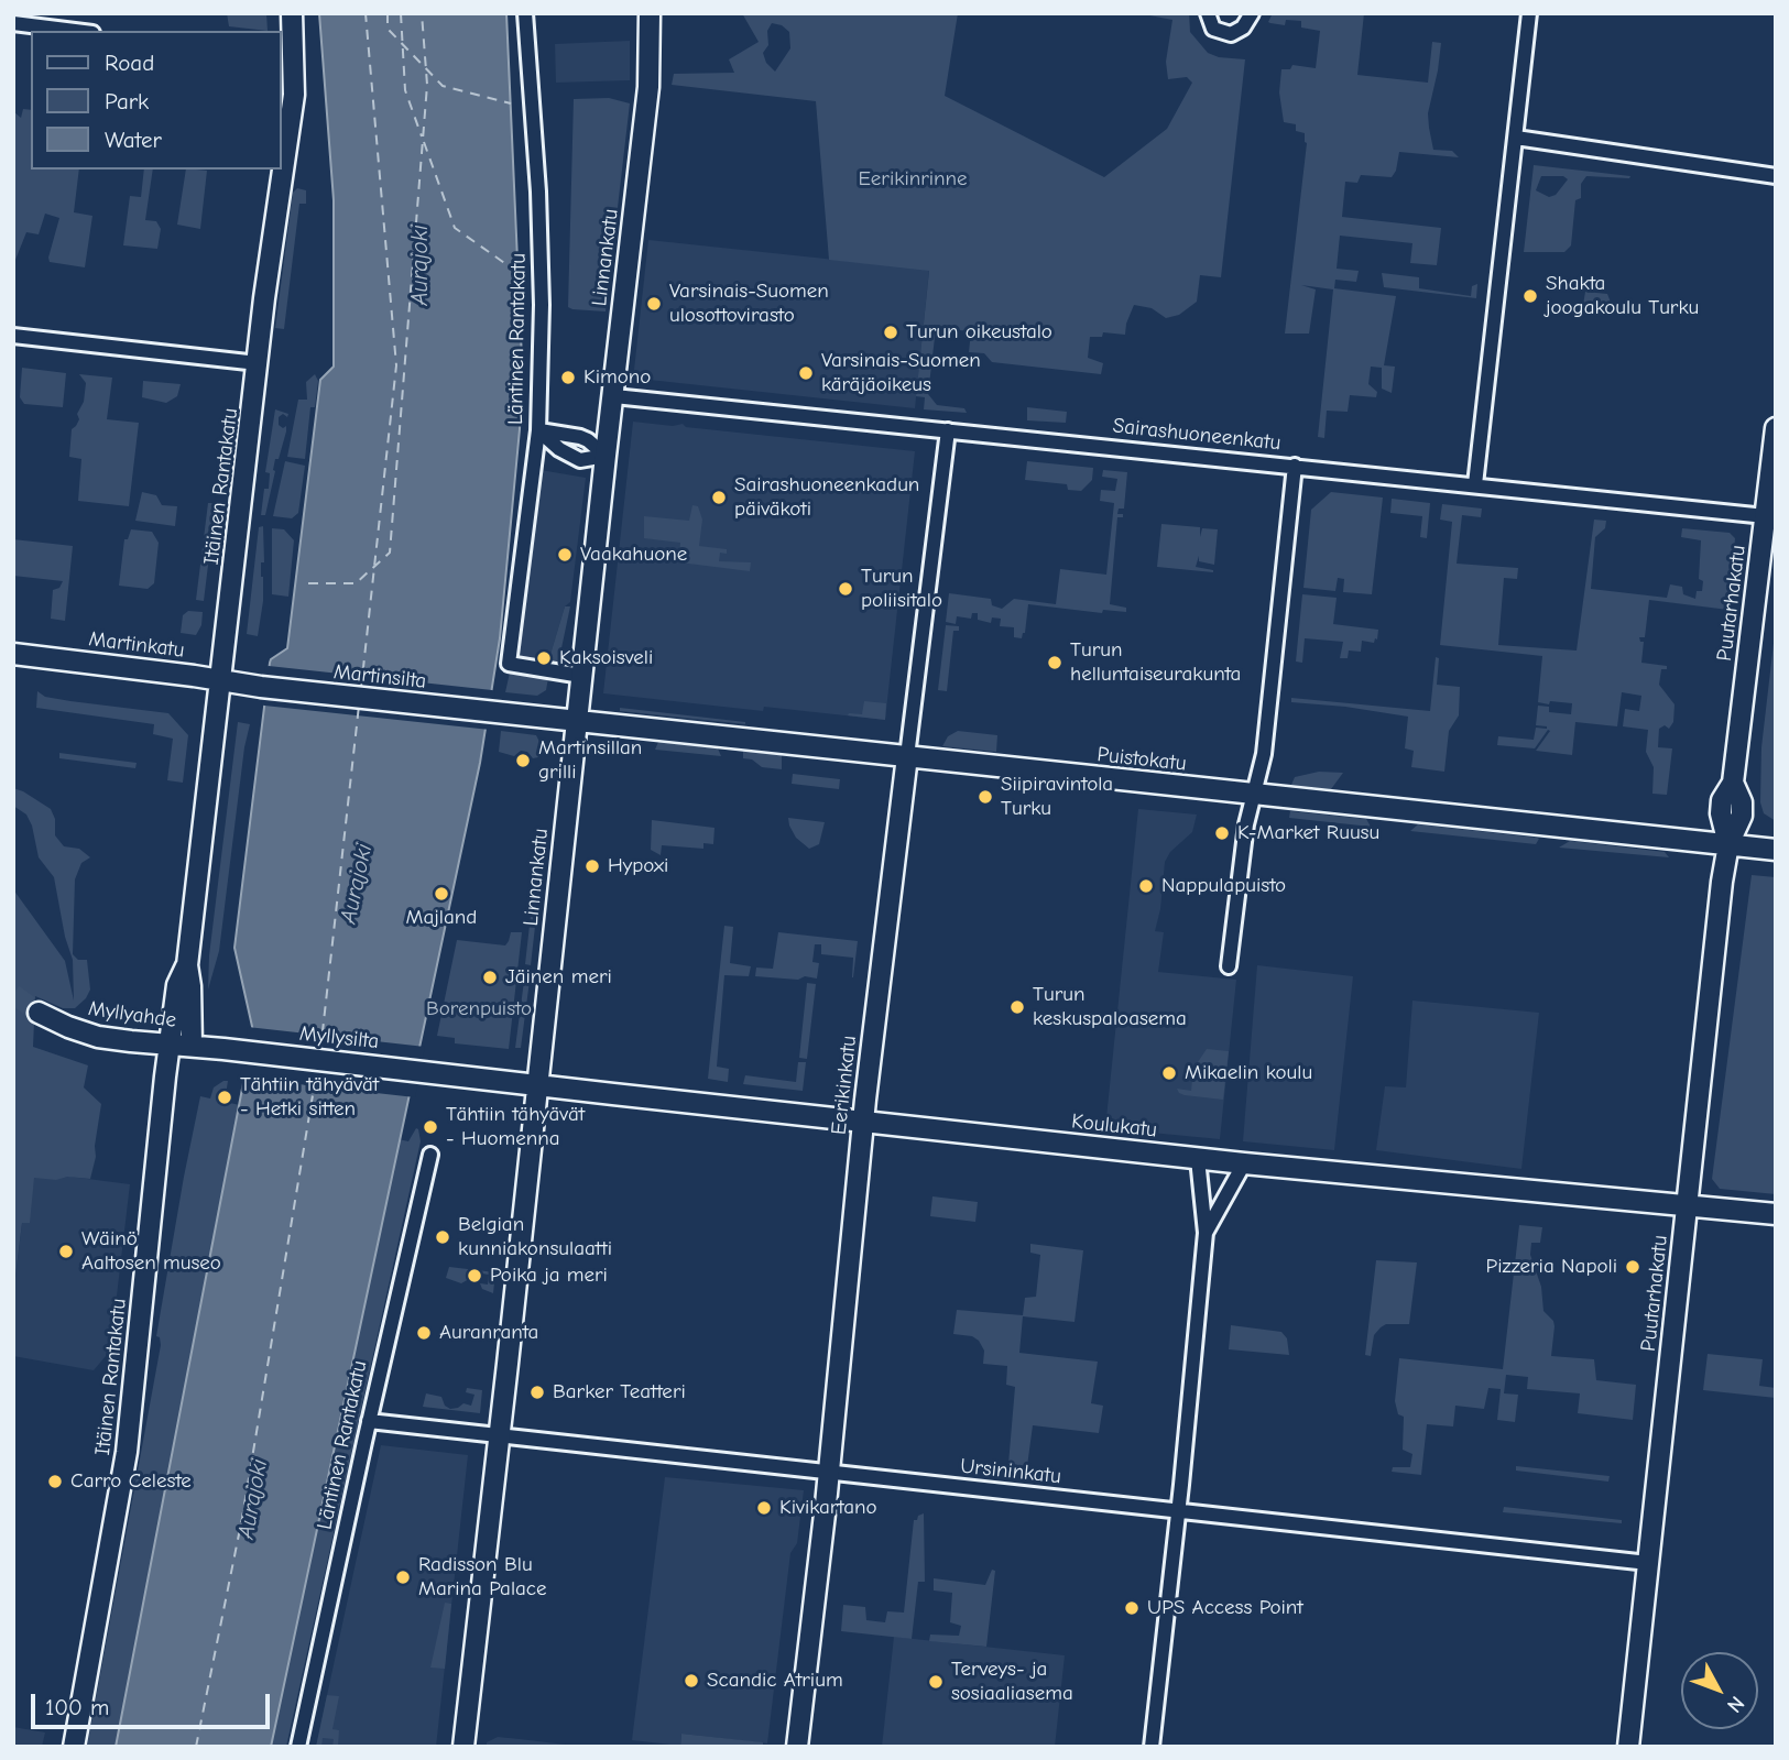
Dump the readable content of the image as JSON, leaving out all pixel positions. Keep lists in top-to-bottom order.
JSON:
{
  "streets": {
    "street": [
      "Linnankatu",
      "Läntinen Rantakatu",
      "Sairashuoneenkatu",
      "Itäinen Rantakatu",
      "Puutarhakatu",
      "Martinkatu",
      "Martinsilta",
      "Puistokatu",
      "Myllyahde",
      "Myllysilta",
      "Eerikinkatu",
      "Koulukatu",
      "Ursininkatu"
    ]
  },
  "crossings": [
    ["Linnankatu", "Läntinen Rantakatu"],
    ["Linnankatu", "Sairashuoneenkatu"],
    ["Linnankatu", "Puistokatu"],
    ["Linnankatu", "Koulukatu"],
    ["Linnankatu", "Ursininkatu"],
    ["Läntinen Rantakatu", "Ursininkatu"],
    ["Sairashuoneenkatu", "Puutarhakatu"],
    ["Sairashuoneenkatu", "Eerikinkatu"],
    ["Itäinen Rantakatu", "Martinkatu"],
    ["Itäinen Rantakatu", "Myllyahde"],
    ["Puutarhakatu", "Puistokatu"],
    ["Puutarhakatu", "Koulukatu"],
    ["Puutarhakatu", "Ursininkatu"],
    ["Martinkatu", "Martinsilta"],
    ["Martinsilta", "Puistokatu"],
    ["Puistokatu", "Eerikinkatu"],
    ["Myllyahde", "Myllysilta"],
    ["Myllysilta", "Koulukatu"],
    ["Eerikinkatu", "Koulukatu"],
    ["Eerikinkatu", "Ursininkatu"]
  ],
  "water": ["Aurajoki"],
  "parks": ["Eerikinrinne", "Borenpuisto"],
  "places": [
    "Shakta joogakoulu Turku",
    "Varsinais-Suomen ulosottovirasto",
    "Turun oikeustalo",
    "Varsinais-Suomen käräjäoikeus",
    "Kimono",
    "Sairashuoneenkadun päiväkoti",
    "Vaakahuone",
    "Turun poliisitalo",
    "Kaksoisveli",
    "Turun helluntaiseurakunta",
    "Martinsillan grilli",
    "Siipiravintola Turku",
    "K-Market Ruusu",
    "Hypoxi",
    "Nappulapuisto",
    "Majland",
    "Jäinen meri",
    "Turun keskuspaloasema",
    "Mikaelin koulu",
    "Tähtiin tähyävät - Hetki sitten",
    "Tähtiin tähyävät - Huomenna",
    "Belgian kunniakonsulaatti",
    "Wäinö Aaltosen museo",
    "Pizzeria Napoli",
    "Poika ja meri",
    "Auranranta",
    "Barker Teatteri",
    "Carro Celeste",
    "Kivikartano",
    "Radisson Blu Marina Palace",
    "UPS Access Point",
    "Scandic Atrium",
    "Terveys- ja sosiaaliasema"
  ],
  "legend": ["Road", "Park", "Water"],
  "scale_bar": "100 m",
  "north": "bottom right"
}
